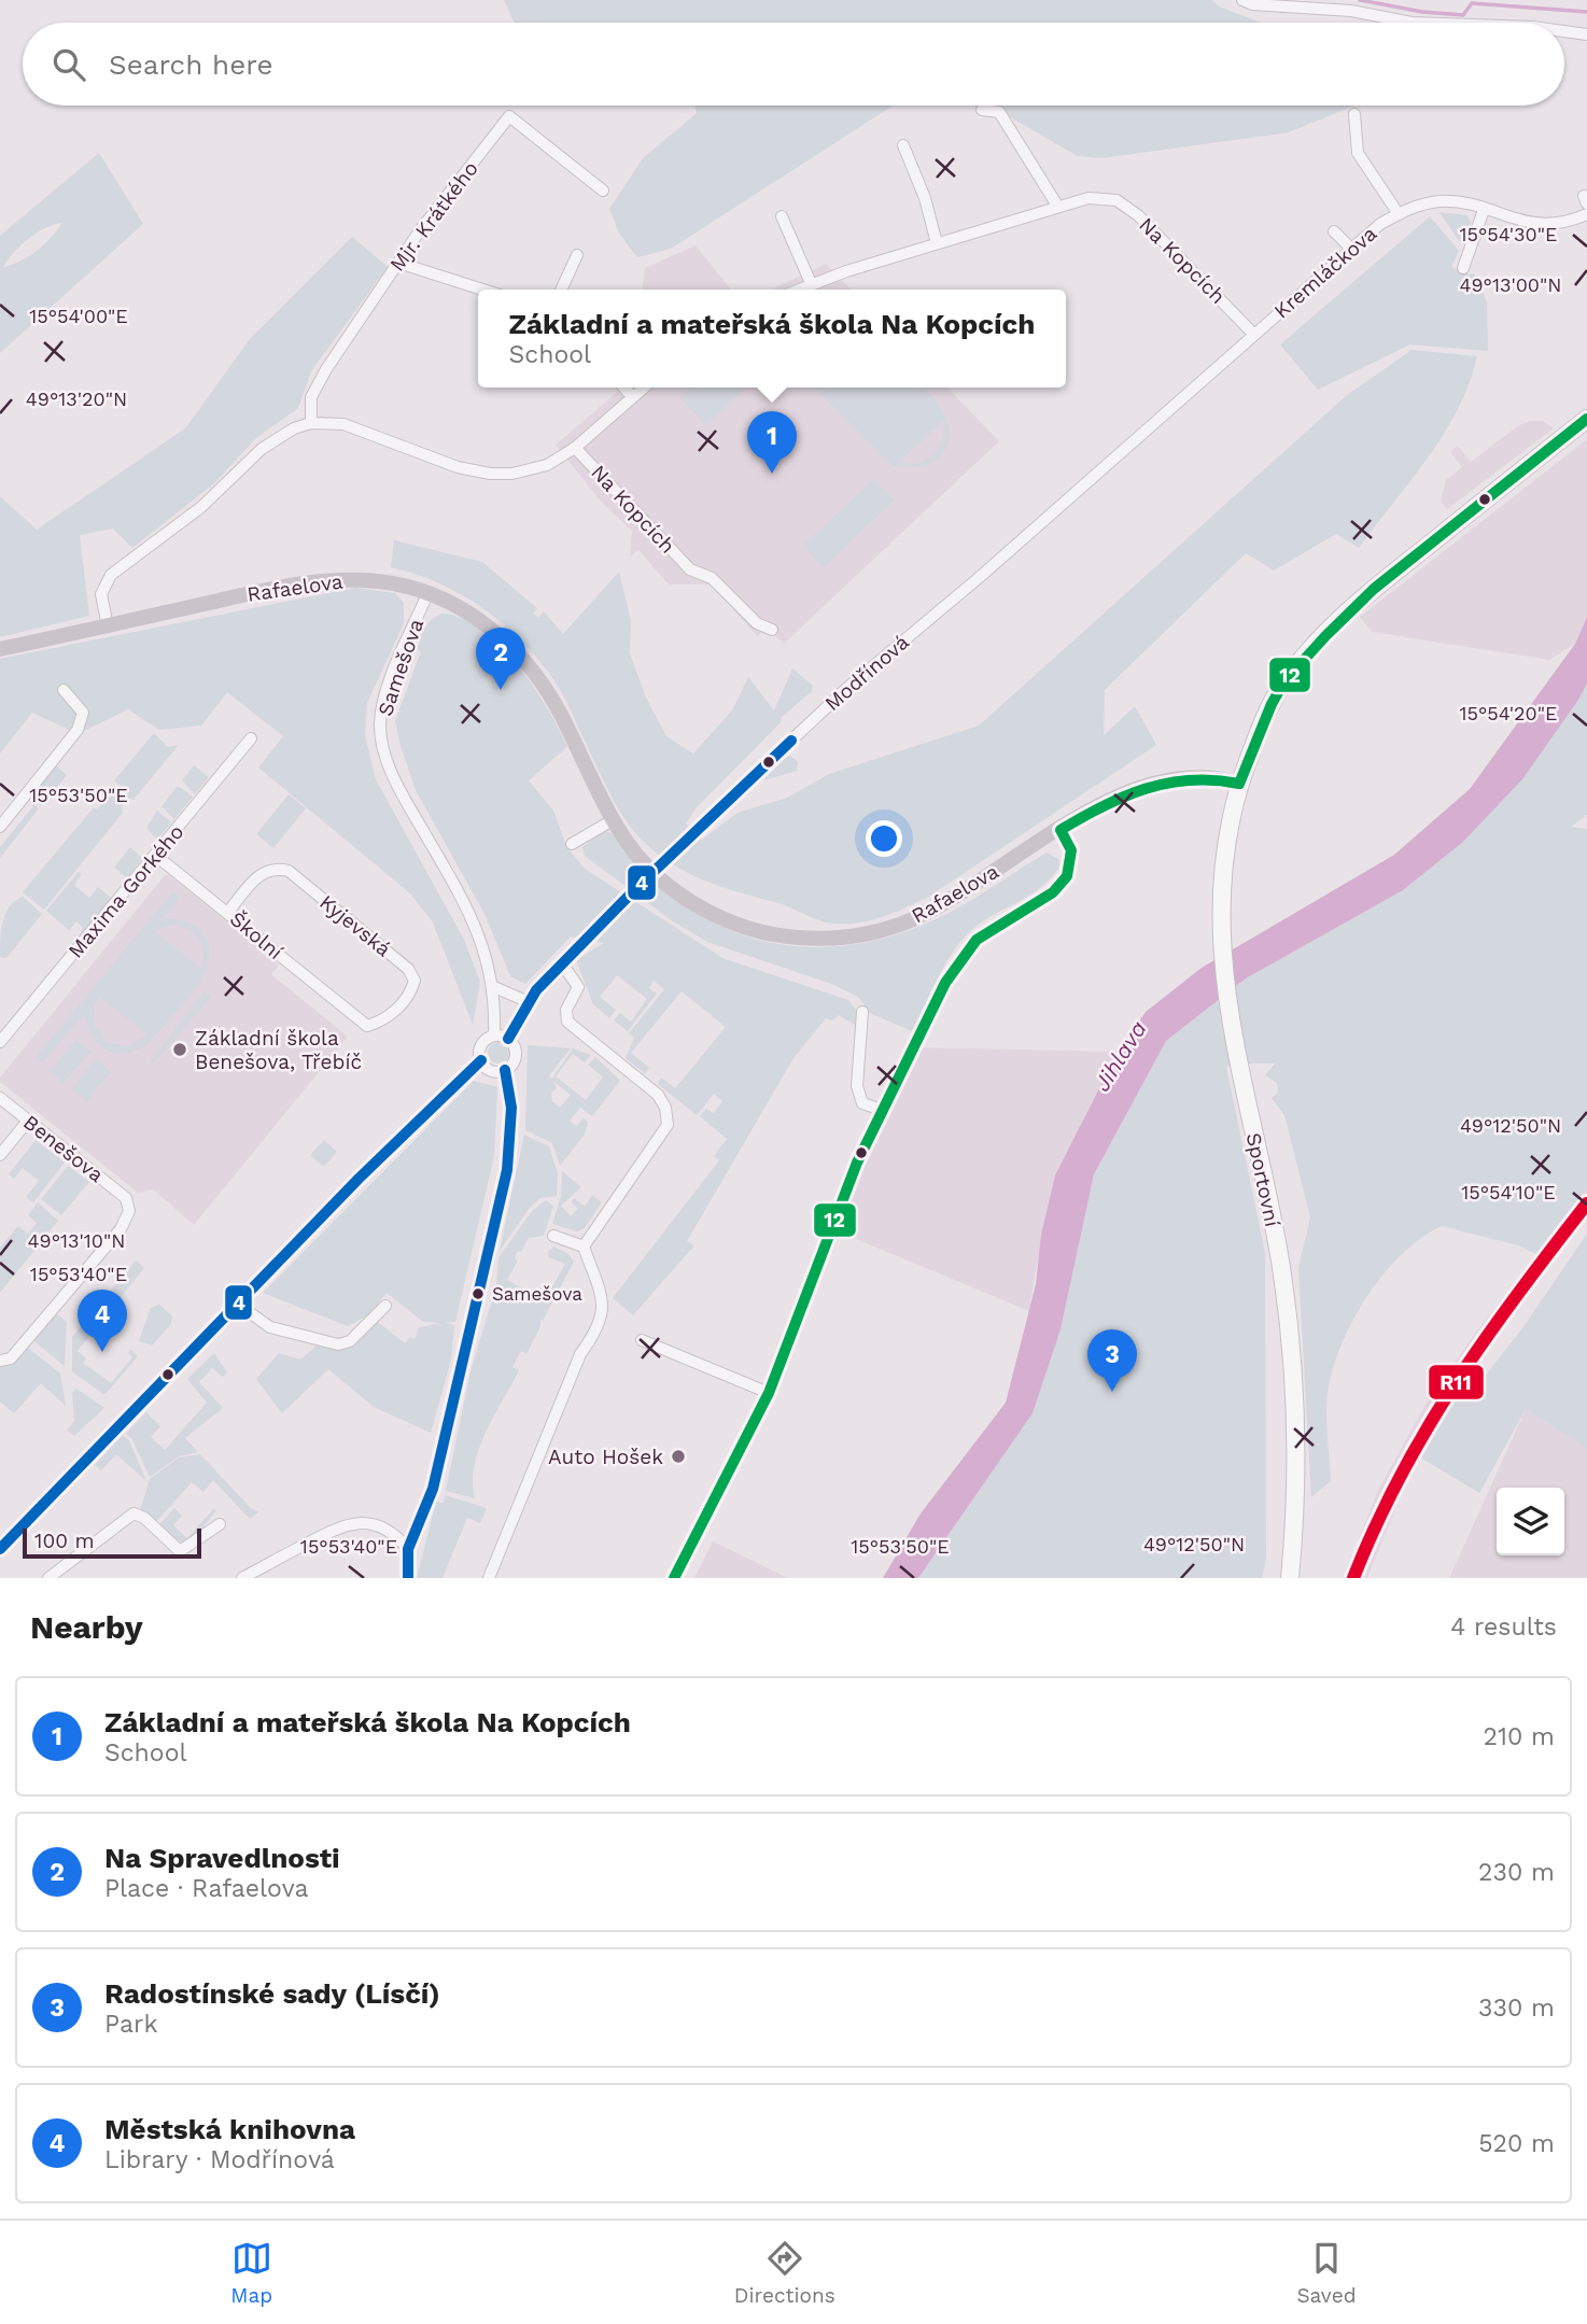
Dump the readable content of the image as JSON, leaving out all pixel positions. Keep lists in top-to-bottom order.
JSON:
{
  "streets": {
    "main road": ["Rafaelova", "Sportovní"],
    "street": [
      "Mjr. Krátkého",
      "Na Kopcích",
      "Kremláčkova",
      "Samešova",
      "Modřínová",
      "Maxima Gorkého",
      "Kyjevská",
      "Školní",
      "Benešova"
    ]
  },
  "crossings": [
    ["Na Kopcích", "Kremláčkova"],
    ["Na Kopcích", "Modřínová"],
    ["Kremláčkova", "Modřínová"],
    ["Rafaelova", "Samešova"],
    ["Rafaelova", "Sportovní"],
    ["Samešova", "Modřínová"],
    ["Maxima Gorkého", "Školní"],
    ["Kyjevská", "Školní"]
  ],
  "water": ["Jihlava"],
  "places": ["Základní škola Benešova, Třebíč", "Samešova", "Auto Hošek"],
  "lines": ["transit line 12", "transit line 4", "transit line R11"],
  "scale_bar": "100 m",
  "page": {
    "search": "Search here",
    "popup": ["Základní a mateřská škola Na Kopcích", "School"],
    "pins": [
      "1",
      "2",
      "4",
      "3"
    ],
    "scale": "100 m",
    "heading": ["Nearby", "4 results"],
    "list": [
      {
        "mark": "1",
        "name": "Základní a mateřská škola Na Kopcích",
        "note": "School",
        "value": "210 m"
      },
      {
        "mark": "2",
        "name": "Na Spravedlnosti",
        "note": "Place · Rafaelova",
        "value": "230 m"
      },
      {
        "mark": "3",
        "name": "Radostínské sady (Lísčí)",
        "note": "Park",
        "value": "330 m"
      },
      {
        "mark": "4",
        "name": "Městská knihovna",
        "note": "Library · Modřínová",
        "value": "520 m"
      }
    ],
    "nav": ["Map", "Directions", "Saved"]
  },
  "coordinates": [
    "15°54'30\"E",
    "49°13'00\"N",
    "15°54'00\"E",
    "49°13'20\"N",
    "15°54'20\"E",
    "15°53'50\"E",
    "49°12'50\"N",
    "15°54'10\"E",
    "49°13'10\"N",
    "15°53'40\"E"
  ]
}
